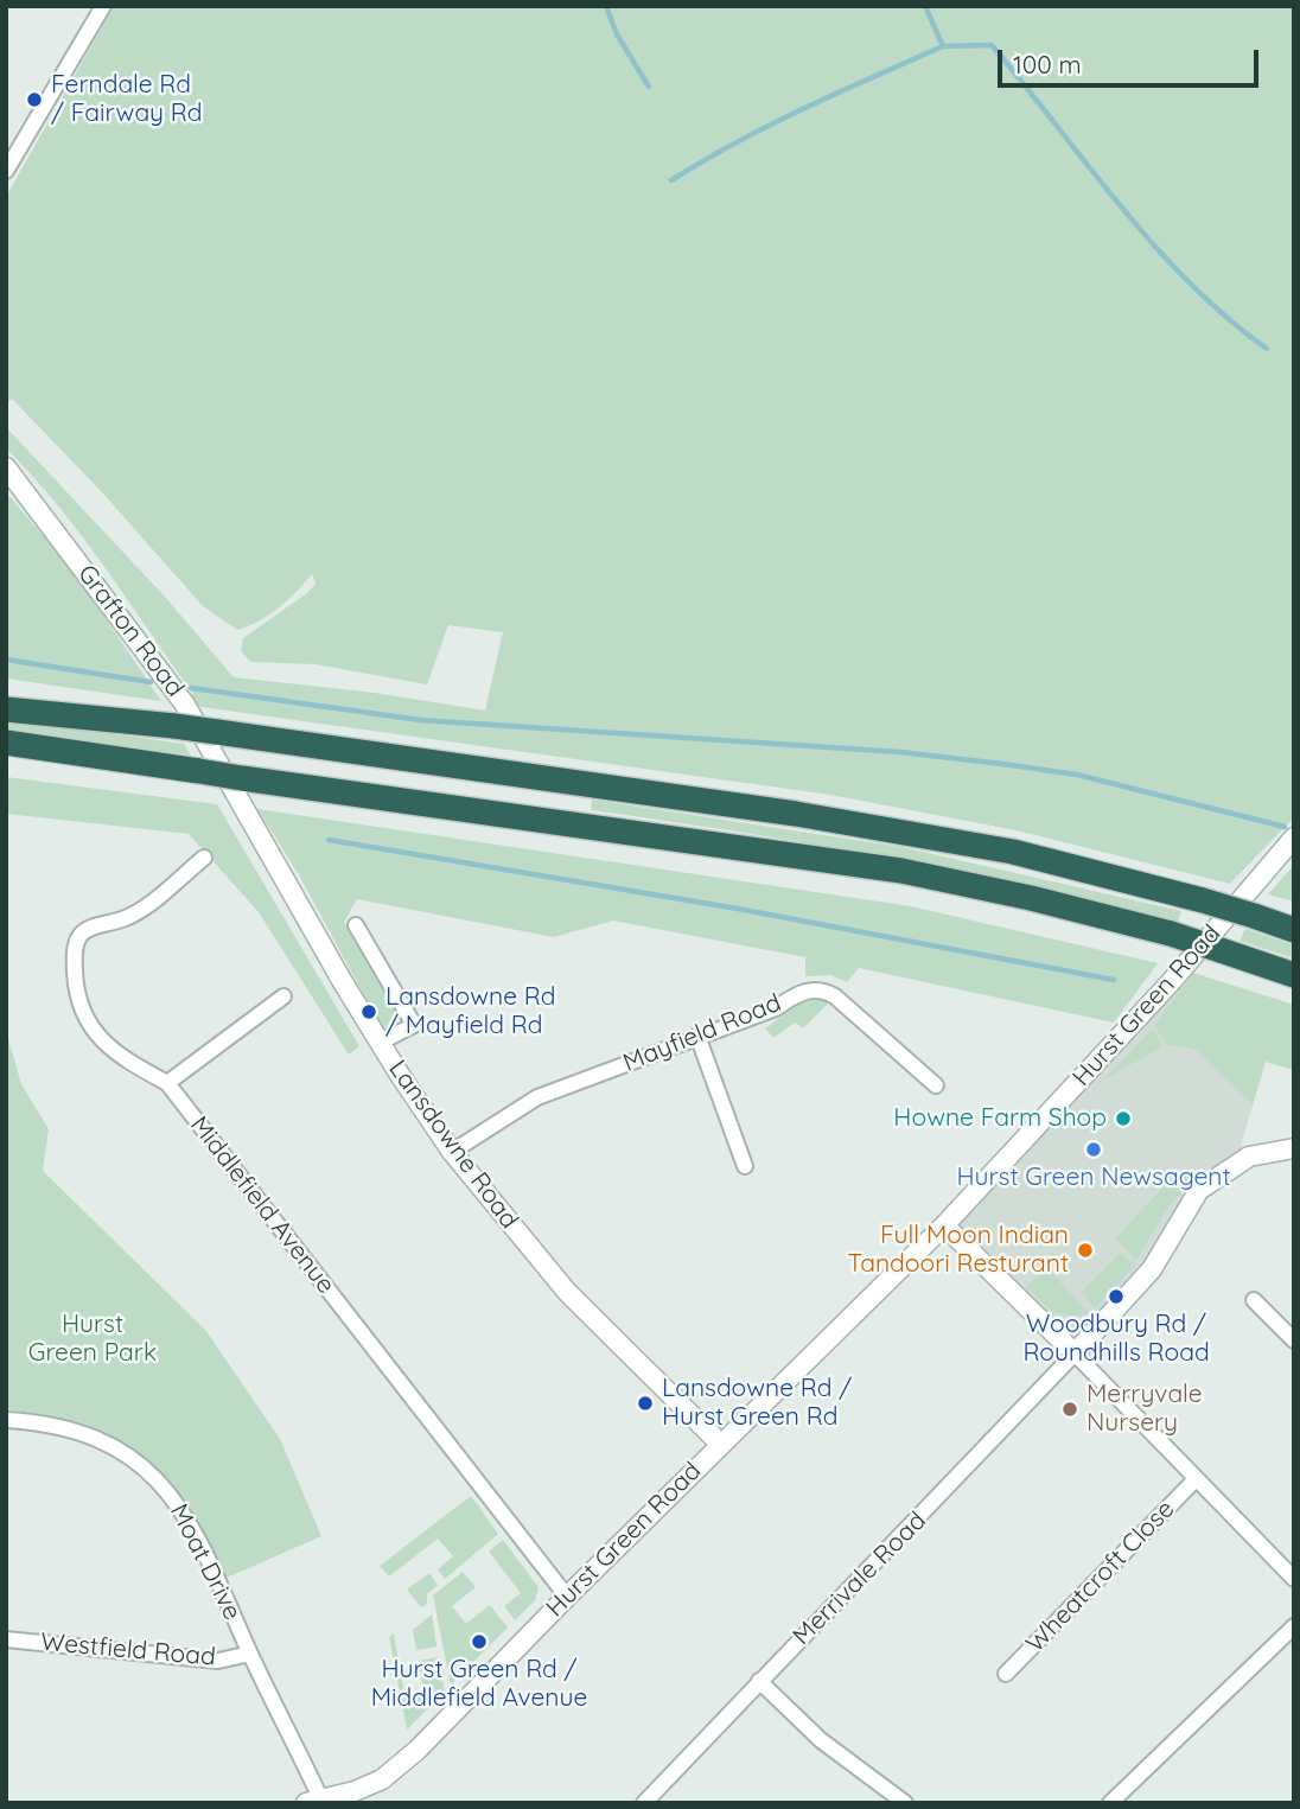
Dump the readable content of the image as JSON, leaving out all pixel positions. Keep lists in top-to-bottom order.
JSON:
{
  "streets": {
    "street": [
      "Grafton Road",
      "Hurst Green Road",
      "Mayfield Road",
      "Lansdowne Road",
      "Middlefield Avenue",
      "Moat Drive",
      "Wheatcroft Close",
      "Merrivale Road",
      "Westfield Road"
    ]
  },
  "crossings": [
    ["Grafton Road", "Lansdowne Road"],
    ["Hurst Green Road", "Lansdowne Road"],
    ["Hurst Green Road", "Middlefield Avenue"],
    ["Hurst Green Road", "Moat Drive"],
    ["Mayfield Road", "Lansdowne Road"],
    ["Moat Drive", "Westfield Road"]
  ],
  "parks": ["Hurst Green Park"],
  "places": [
    "Ferndale Rd / Fairway Rd",
    "Lansdowne Rd / Mayfield Rd",
    "Howne Farm Shop",
    "Hurst Green Newsagent",
    "Full Moon Indian Tandoori Resturant",
    "Woodbury Rd / Roundhills Road",
    "Lansdowne Rd / Hurst Green Rd",
    "Merryvale Nursery",
    "Hurst Green Rd / Middlefield Avenue"
  ],
  "scale_bar": "100 m"
}
